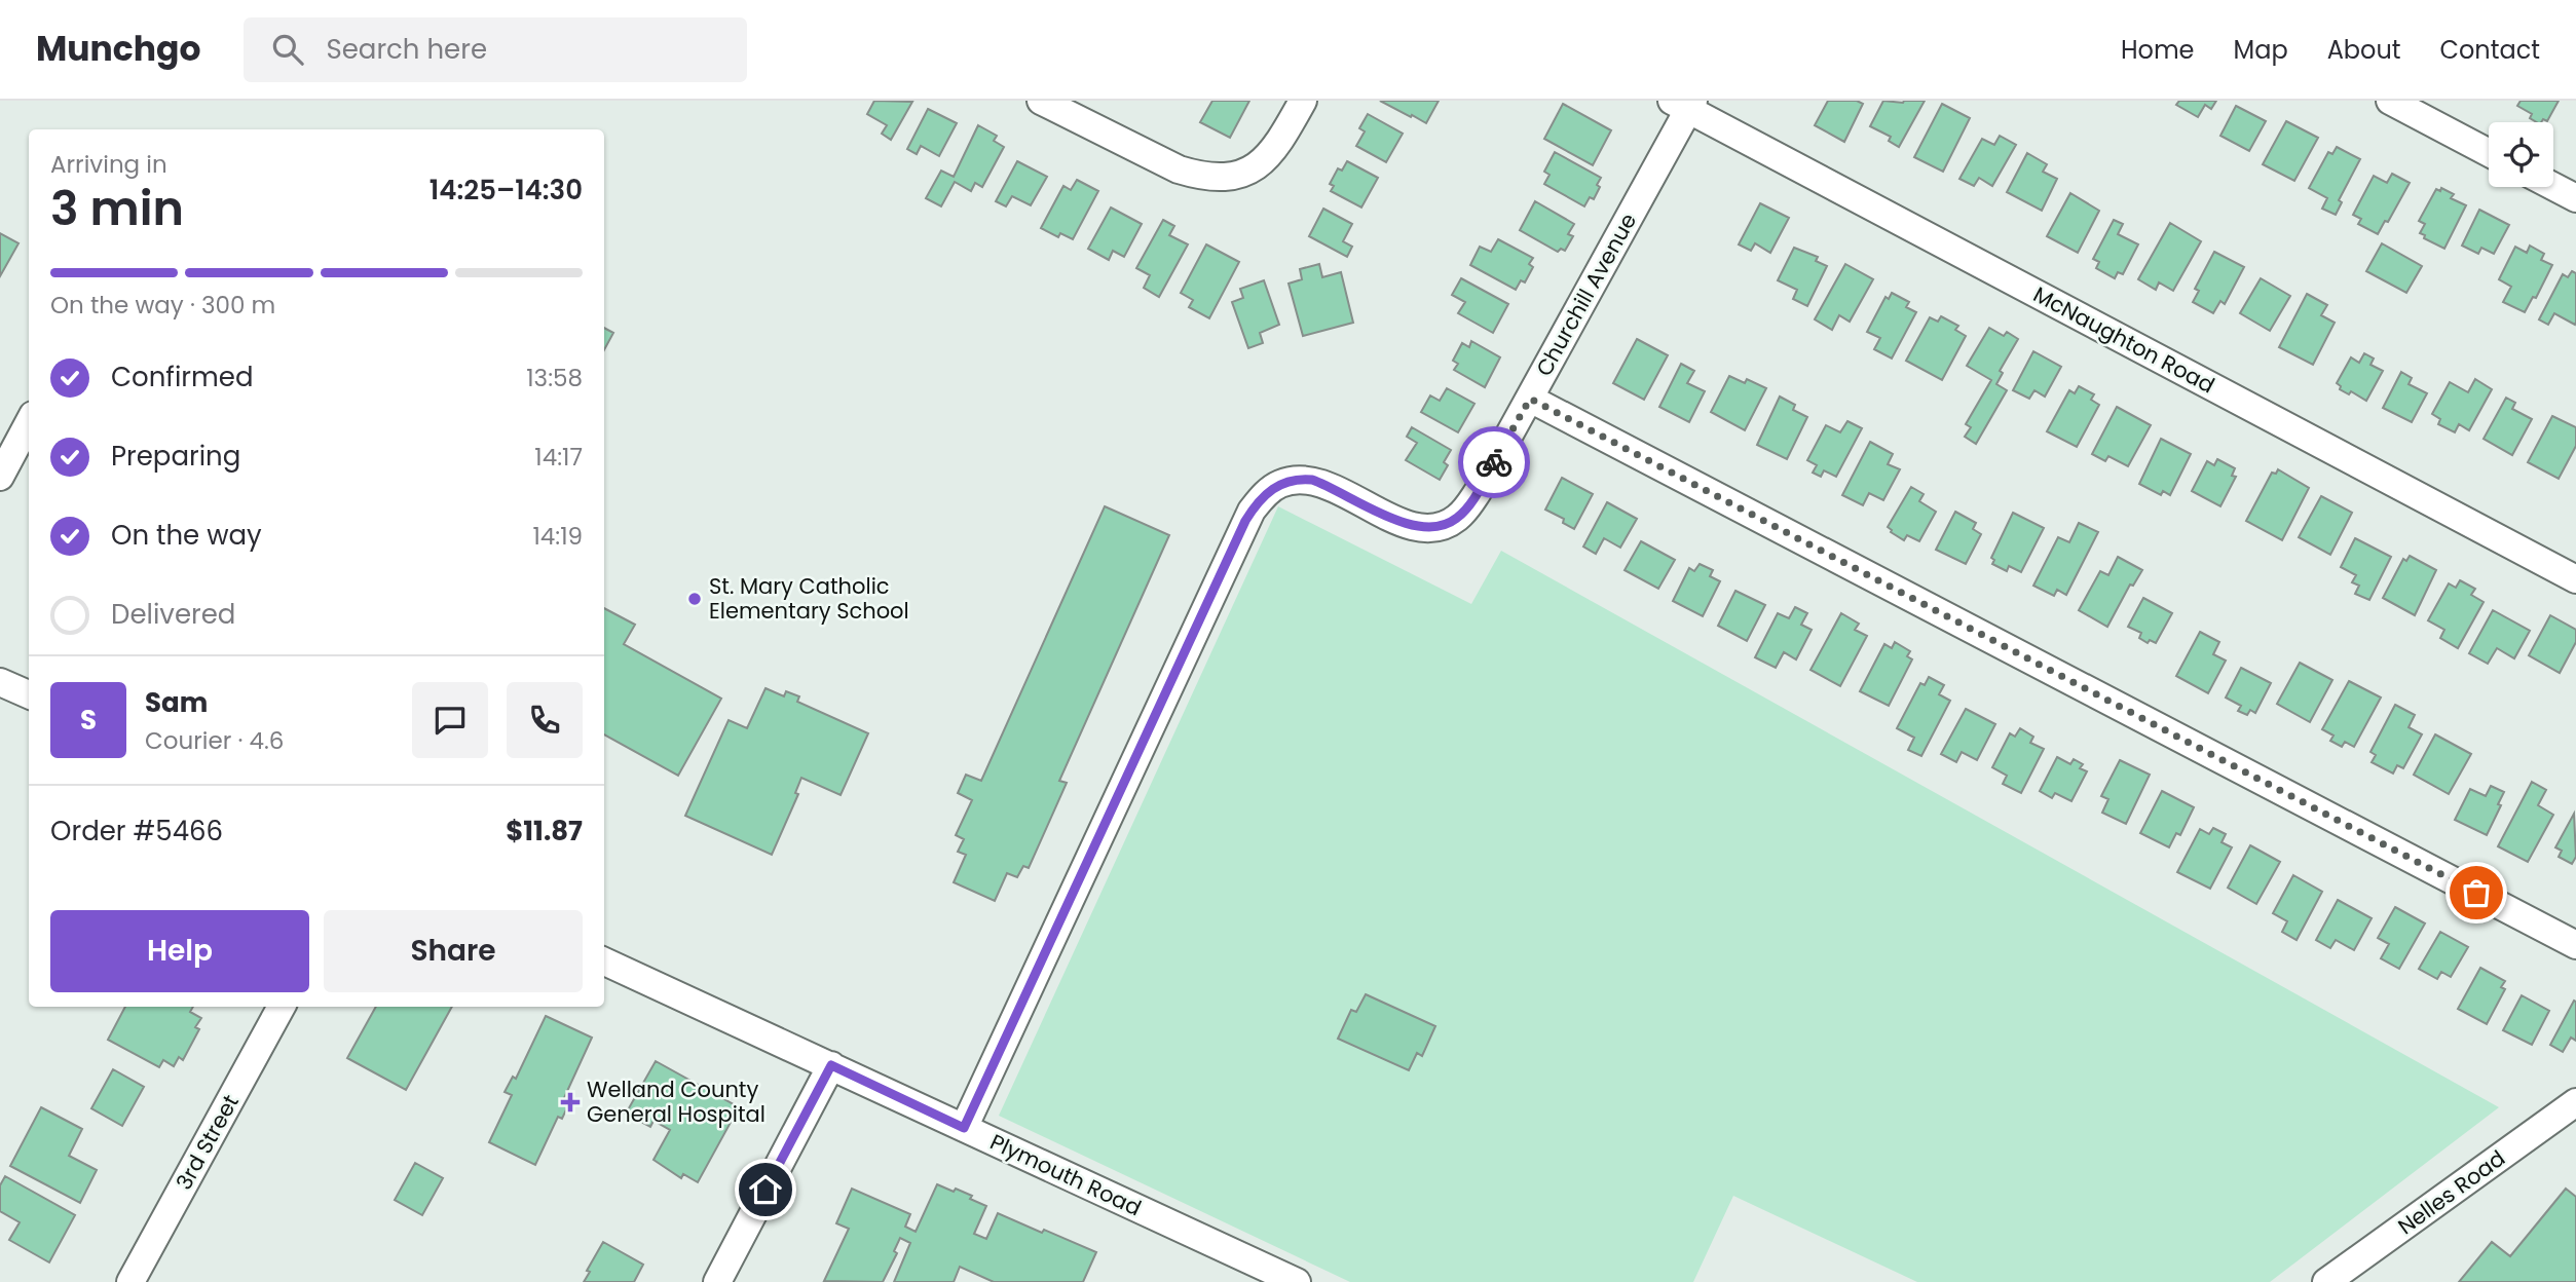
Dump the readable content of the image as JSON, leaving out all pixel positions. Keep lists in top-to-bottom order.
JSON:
{
  "streets": {
    "street": [
      "Churchill Avenue",
      "McNaughton Road",
      "3rd Street",
      "Plymouth Road",
      "Nelles Road"
    ]
  },
  "crossings": [
    ["Churchill Avenue", "McNaughton Road"],
    ["Churchill Avenue", "Plymouth Road"]
  ],
  "places": {
    "other": ["St. Mary Catholic Elementary School"],
    "health": ["Welland County General Hospital"]
  },
  "page": {
    "header": "Munchgo",
    "search": "Search here",
    "nav": [
      "Home",
      "Map",
      "About",
      "Contact"
    ],
    "heading": ["3 min", "Arriving in", "14:25–14:30"],
    "panel": [
      "Sam",
      "Courier · 4.6",
      "Order #5466",
      "$11.87"
    ],
    "bar": "On the way · 300 m",
    "list": [
      ["Confirmed", "13:58"],
      ["Preparing", "14:17"],
      ["On the way", "14:19"],
      "Delivered"
    ],
    "round": "S",
    "buttons": ["Help", "Share"]
  }
}
